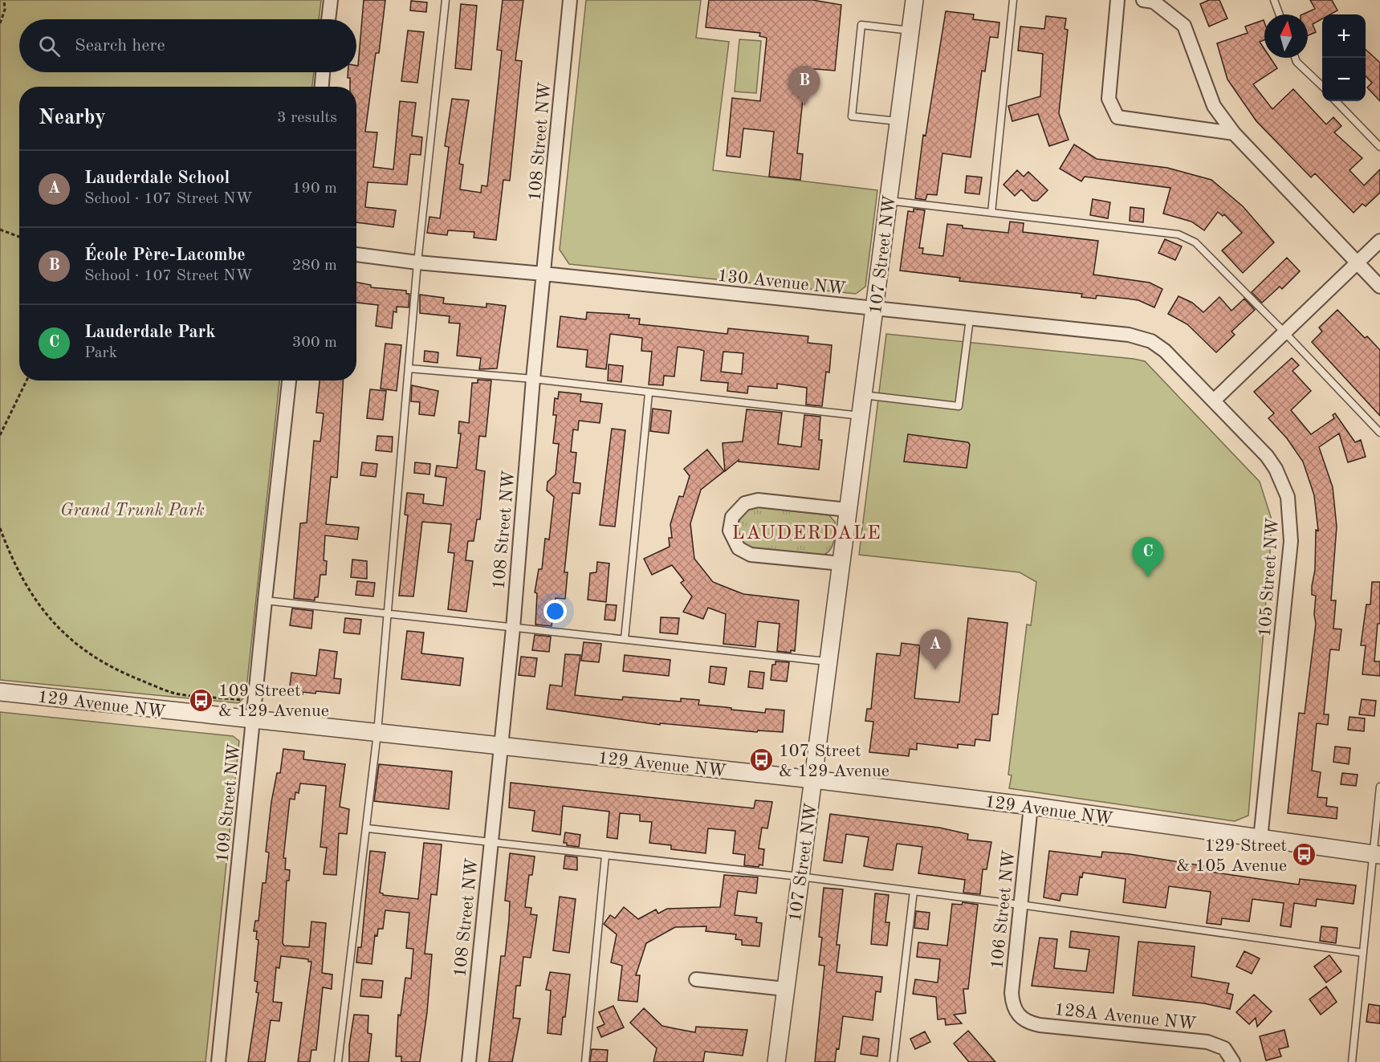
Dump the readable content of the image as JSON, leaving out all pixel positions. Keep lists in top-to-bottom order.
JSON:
{
  "streets": {
    "street": [
      "108 Street NW",
      "107 Street NW",
      "130 Avenue NW",
      "105 Street NW",
      "129 Avenue NW",
      "109 Street NW",
      "106 Street NW",
      "128A Avenue NW"
    ]
  },
  "crossings": [
    ["108 Street NW", "130 Avenue NW"],
    ["108 Street NW", "129 Avenue NW"],
    ["107 Street NW", "130 Avenue NW"],
    ["107 Street NW", "129 Avenue NW"],
    ["130 Avenue NW", "105 Street NW"],
    ["105 Street NW", "129 Avenue NW"],
    ["129 Avenue NW", "109 Street NW"],
    ["129 Avenue NW", "106 Street NW"],
    ["106 Street NW", "128A Avenue NW"]
  ],
  "districts": ["LAUDERDALE"],
  "parks": ["Grand Trunk Park"],
  "places": {
    "bus stop": ["109 Street & 129 Avenue", "107 Street & 129 Avenue", "129 Street & 105 Avenue"]
  },
  "north": "top",
  "page": {
    "map_buttons": ["+", "−"],
    "search": "Search here",
    "pins": ["B", "C", "A"],
    "heading": ["Nearby", "3 results"],
    "list": [
      {
        "mark": "A",
        "name": "Lauderdale School",
        "note": "School · 107 Street NW",
        "value": "190 m"
      },
      {
        "mark": "B",
        "name": "École Père-Lacombe",
        "note": "School · 107 Street NW",
        "value": "280 m"
      },
      {
        "mark": "C",
        "name": "Lauderdale Park",
        "note": "Park",
        "value": "300 m"
      }
    ]
  }
}
